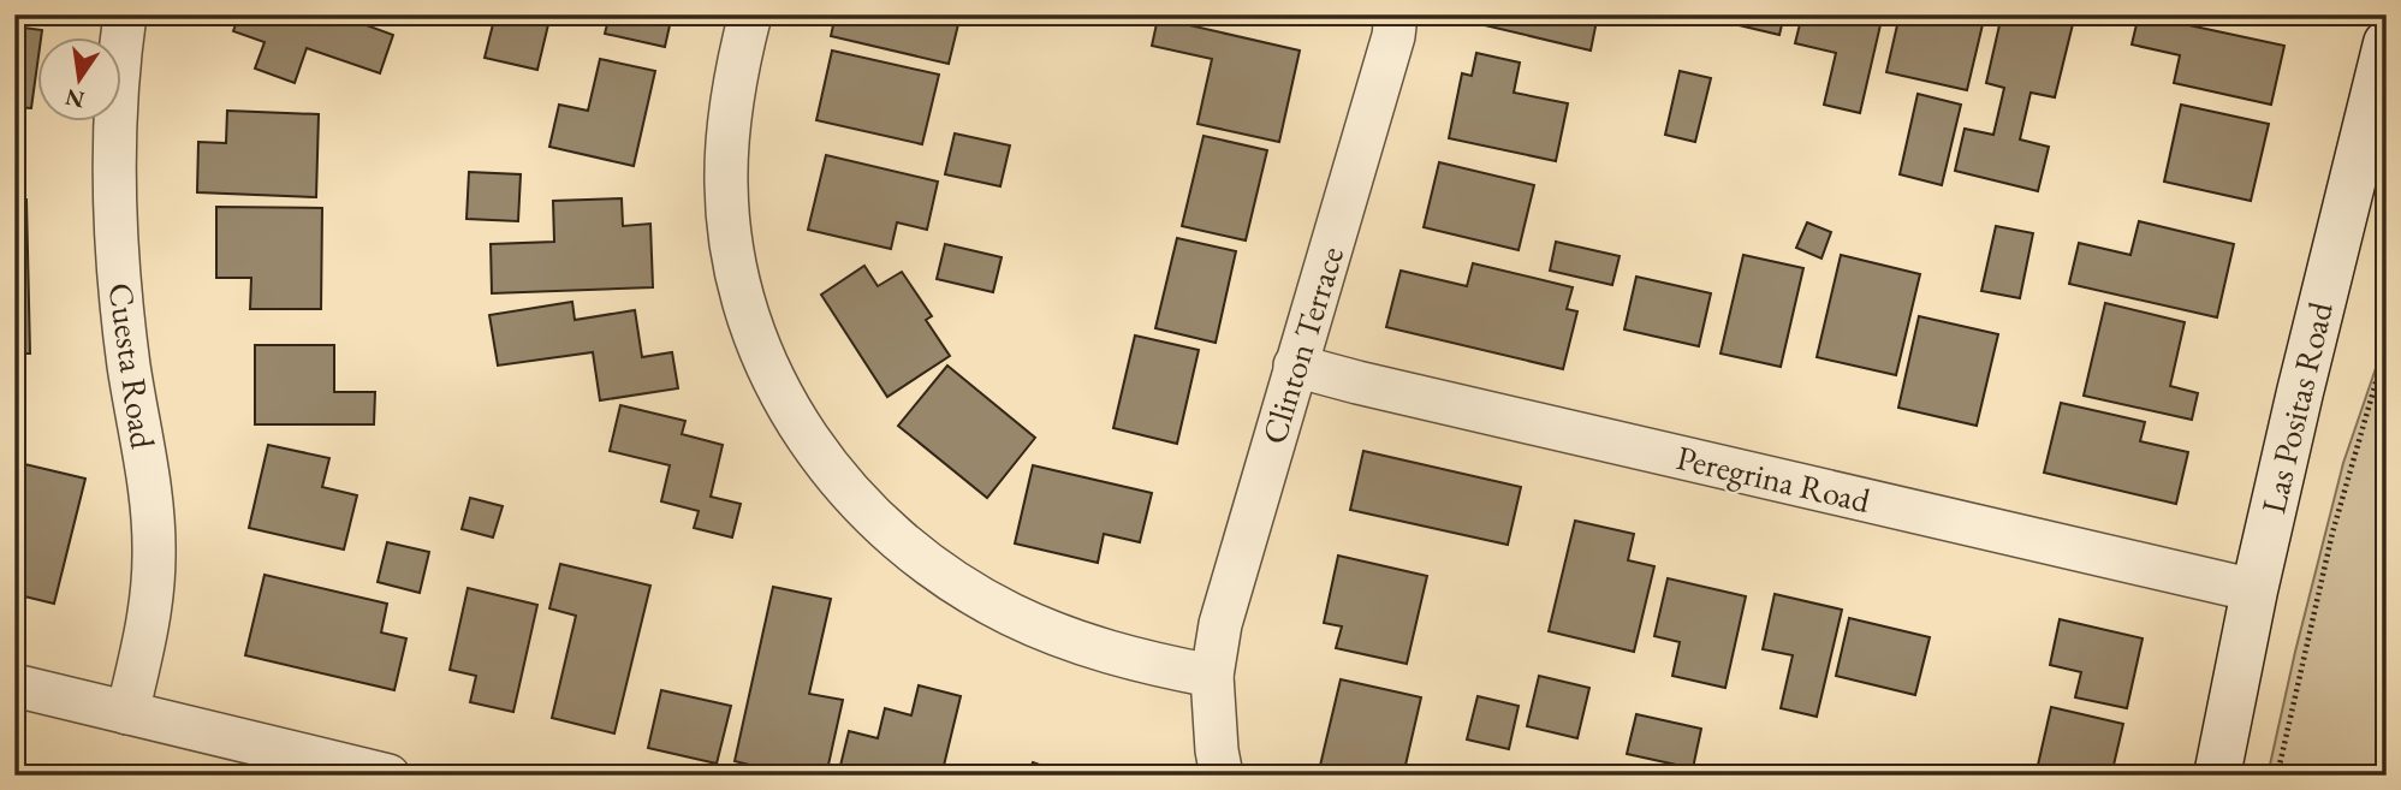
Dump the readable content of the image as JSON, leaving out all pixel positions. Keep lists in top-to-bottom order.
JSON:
{
  "streets": {
    "main road": ["Las Positas Road"],
    "street": ["Clinton Terrace", "Cuesta Road", "Peregrina Road"]
  },
  "crossings": [
    ["Clinton Terrace", "Peregrina Road"],
    ["Las Positas Road", "Peregrina Road"]
  ],
  "north": "bottom"
}
